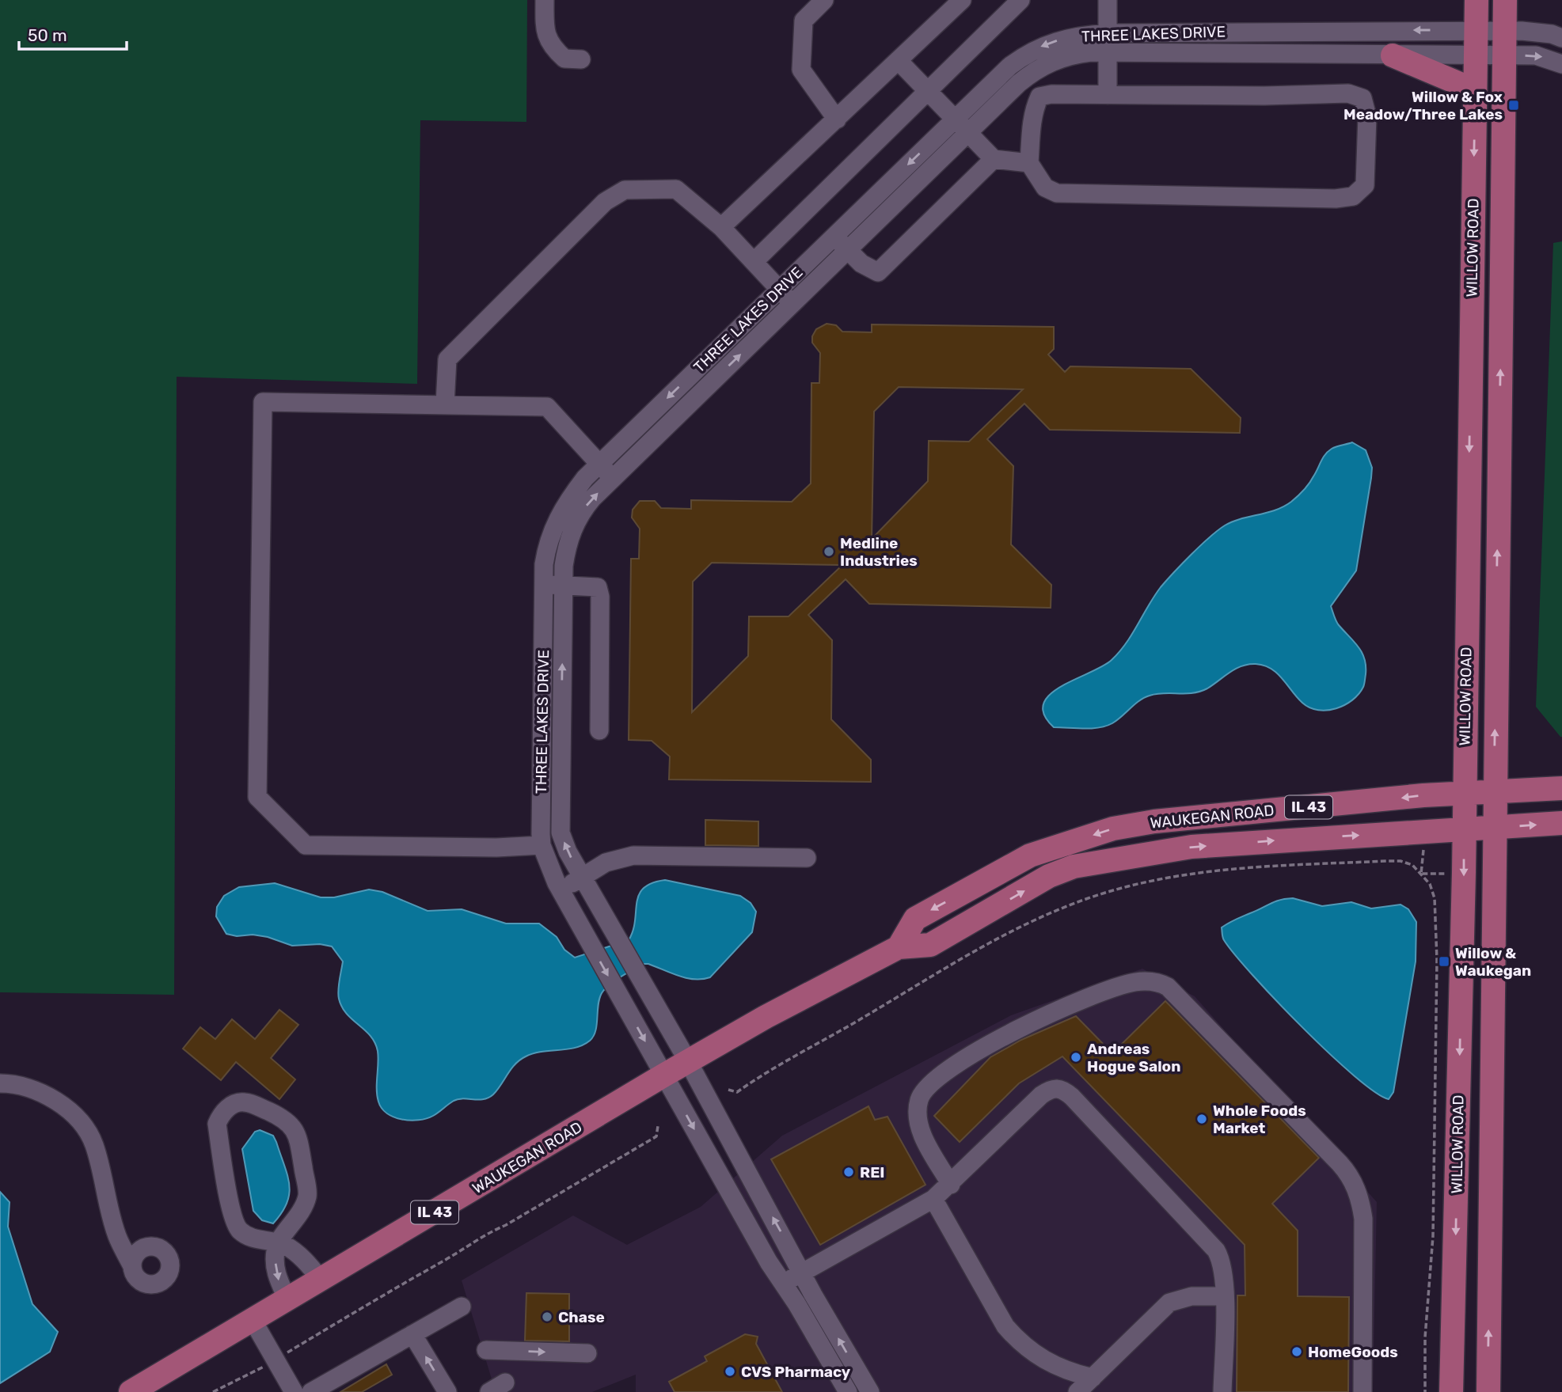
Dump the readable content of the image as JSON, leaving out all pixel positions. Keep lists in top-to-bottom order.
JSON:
{
  "streets": {
    "main road": ["WILLOW ROAD", "IL 43", "WAUKEGAN ROAD"],
    "street": ["THREE LAKES DRIVE"]
  },
  "crossings": [
    ["THREE LAKES DRIVE", "WILLOW ROAD"],
    ["THREE LAKES DRIVE", "WAUKEGAN ROAD"],
    ["WILLOW ROAD", "WAUKEGAN ROAD"]
  ],
  "places": {
    "transit": ["Willow & Fox Meadow/Three Lakes", "Willow & Waukegan"],
    "other": [
      "Medline Industries",
      "Andreas Hogue Salon",
      "Whole Foods Market",
      "REI",
      "Chase",
      "HomeGoods",
      "CVS Pharmacy"
    ]
  },
  "scale_bar": "50 m"
}
